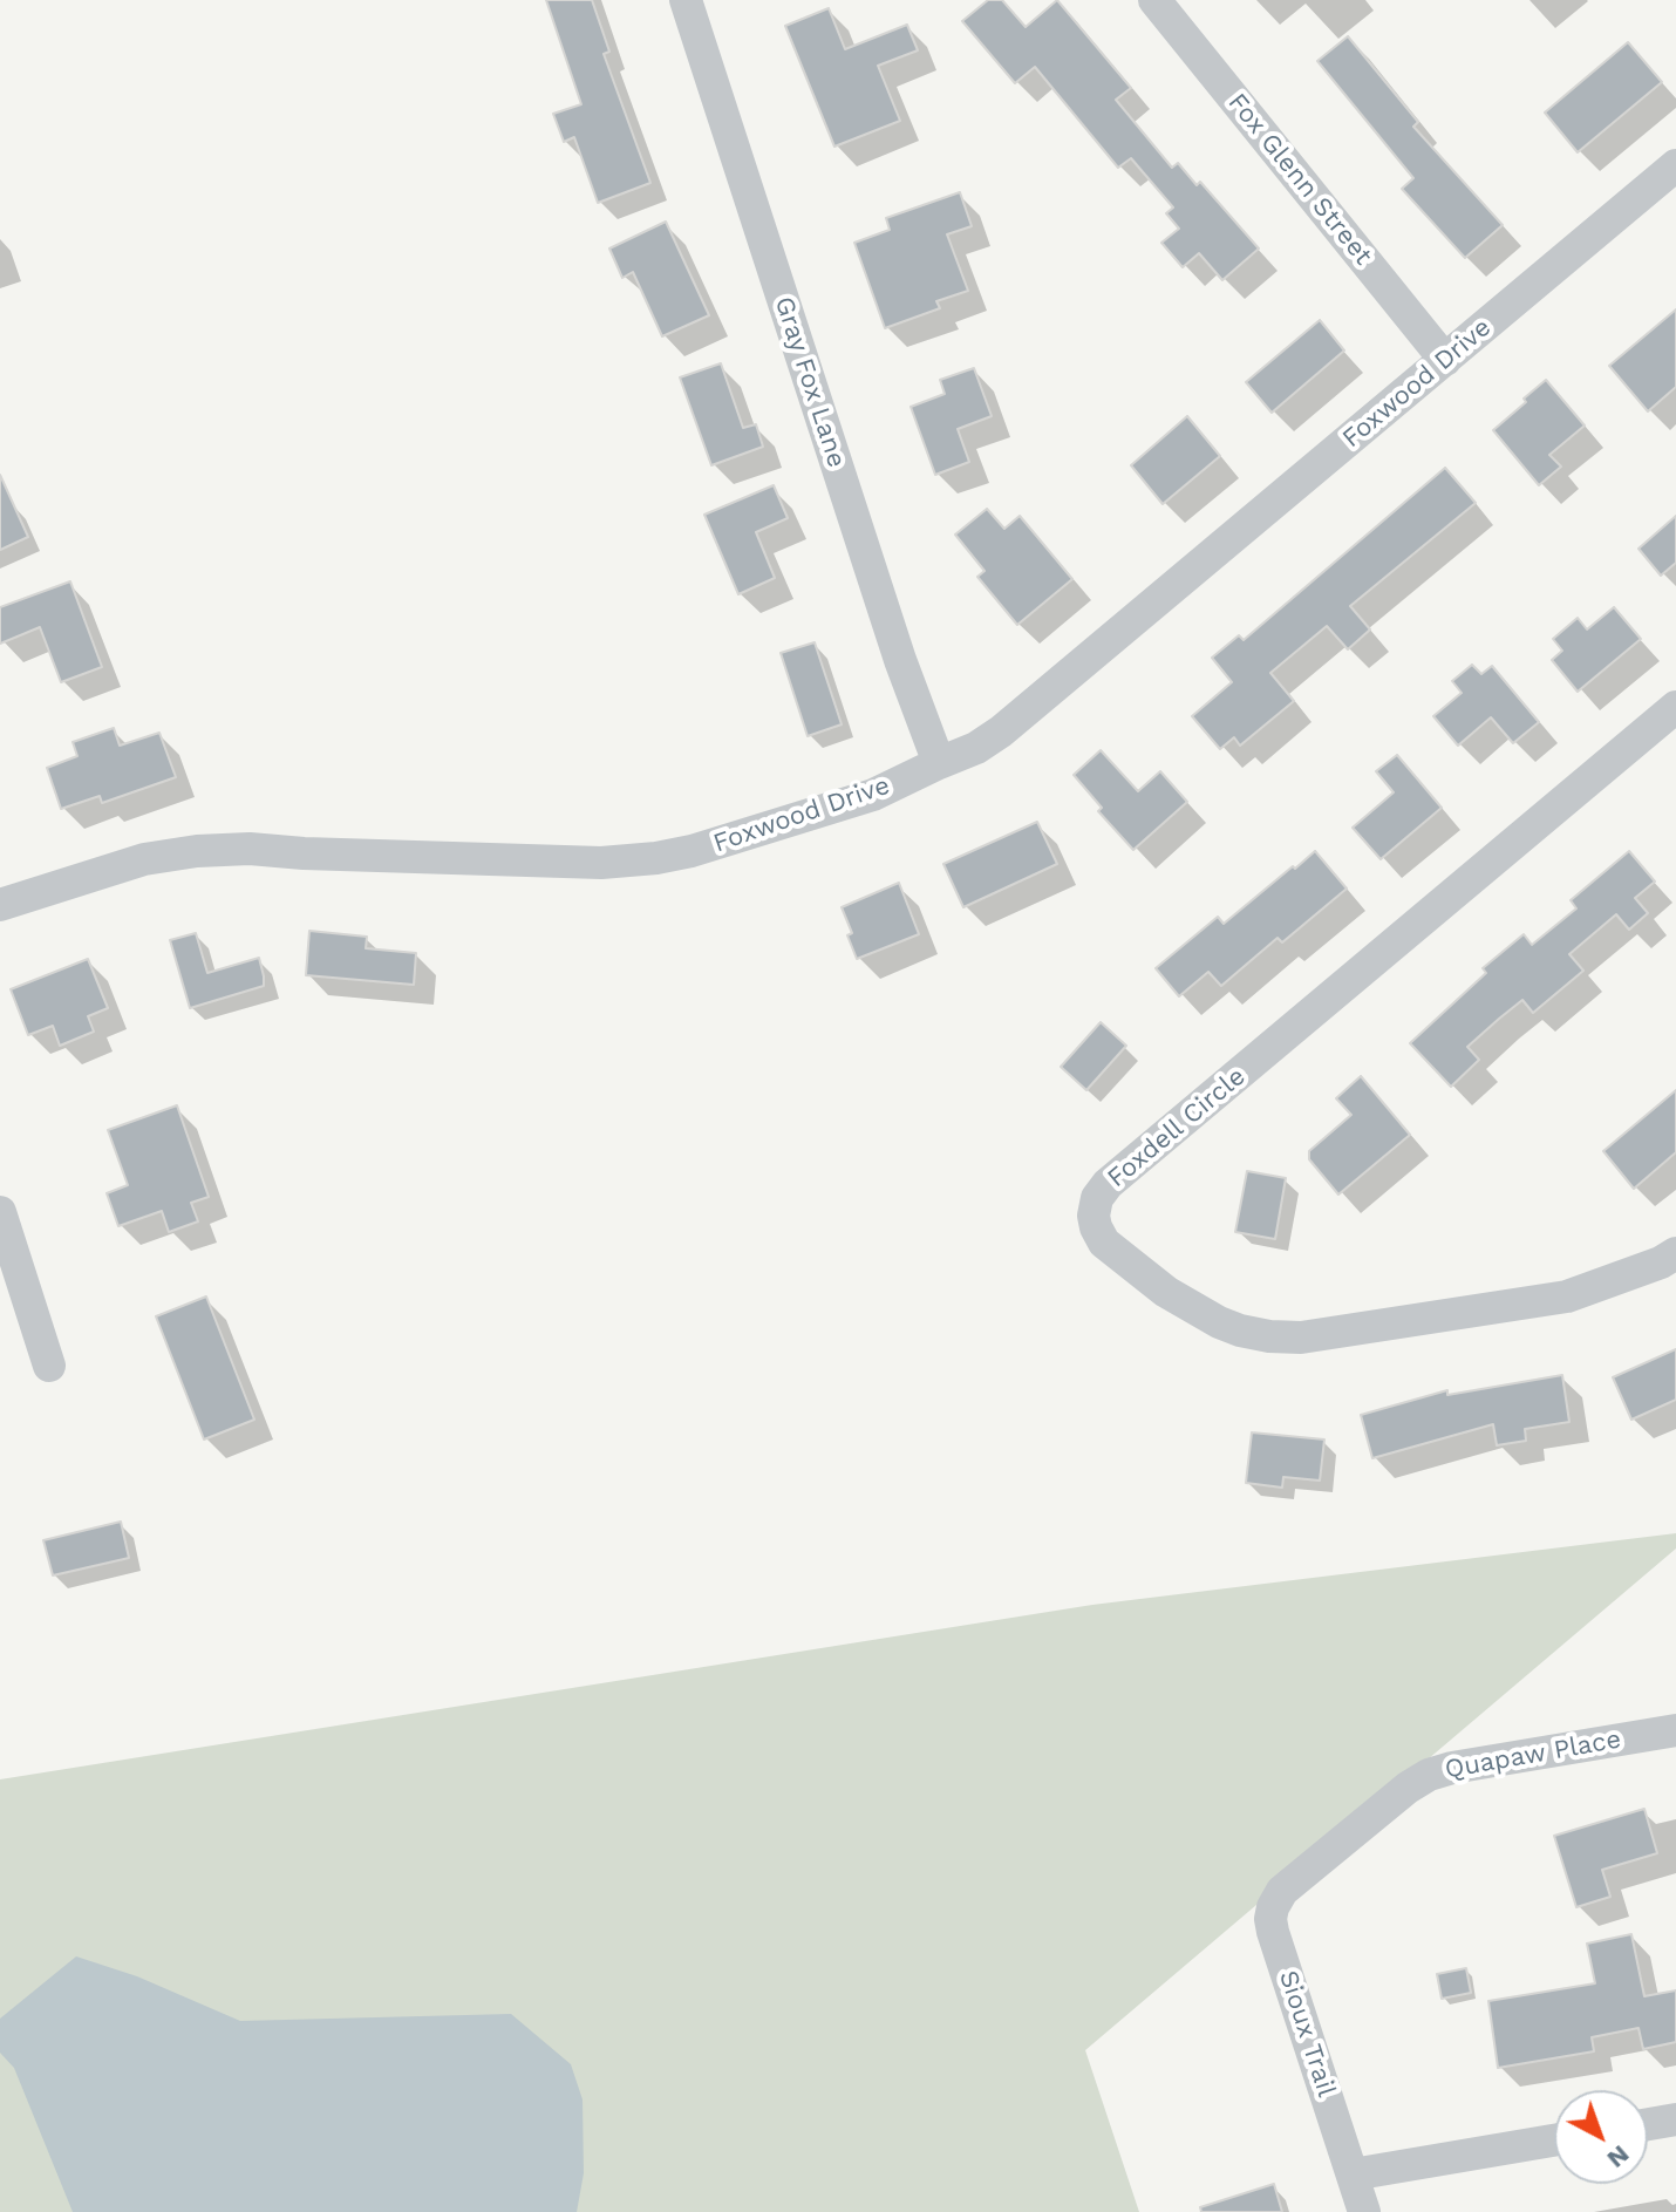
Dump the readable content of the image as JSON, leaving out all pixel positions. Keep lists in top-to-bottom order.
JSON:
{
  "streets": {
    "street": [
      "Fox Glenn Street",
      "Gray Fox Lane",
      "Foxwood Drive",
      "Foxdell Circle",
      "Quapaw Place",
      "Sioux Trail"
    ]
  },
  "crossings": [
    ["Fox Glenn Street", "Foxwood Drive"],
    ["Gray Fox Lane", "Foxwood Drive"],
    ["Quapaw Place", "Sioux Trail"]
  ],
  "north": "bottom right"
}
